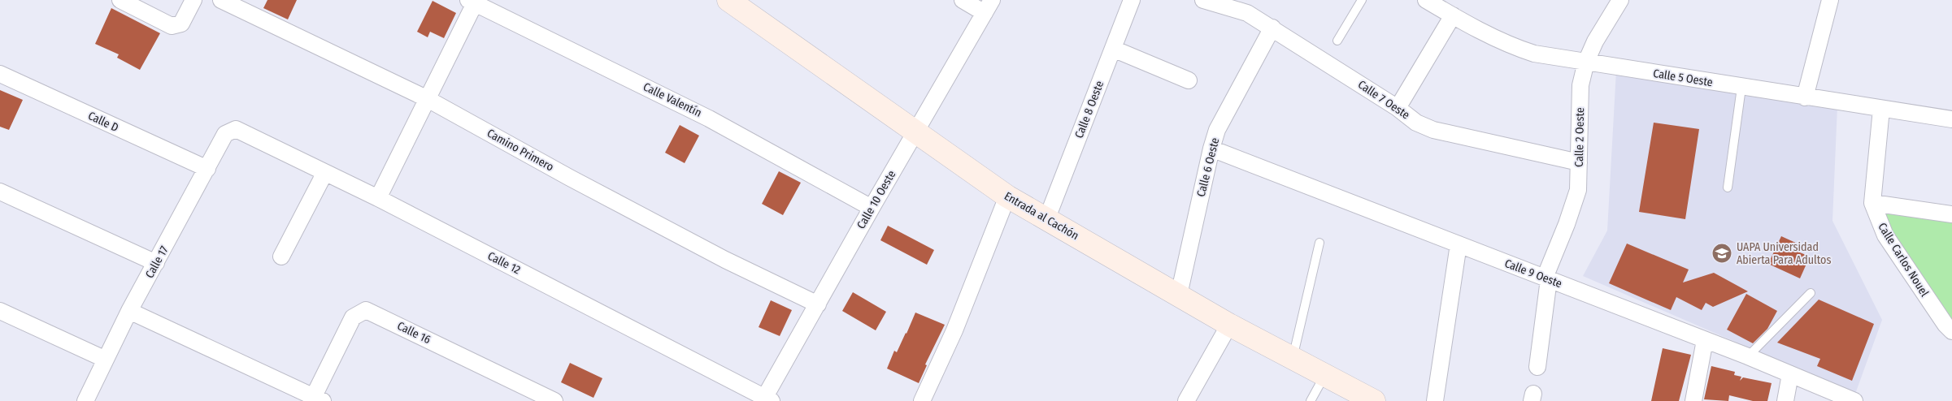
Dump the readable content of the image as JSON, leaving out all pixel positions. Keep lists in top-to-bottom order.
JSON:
{
  "streets": {
    "street": [
      "Calle 5 Oeste",
      "Calle Valentín",
      "Calle 7 Oeste",
      "Calle 8 Oeste",
      "Calle D",
      "Calle 2 Oeste",
      "Camino Primero",
      "Calle 6 Oeste",
      "Calle 10 Oeste",
      "Entrada al Cachón",
      "Calle Carlos Nouel",
      "Calle 17",
      "Calle 12",
      "Calle 9 Oeste",
      "Calle 16"
    ]
  },
  "crossings": [
    ["Calle 5 Oeste", "Calle 2 Oeste"],
    ["Calle 5 Oeste", "Calle Carlos Nouel"],
    ["Calle Valentín", "Calle 10 Oeste"],
    ["Calle 7 Oeste", "Calle 2 Oeste"],
    ["Calle 7 Oeste", "Calle 6 Oeste"],
    ["Calle 8 Oeste", "Entrada al Cachón"],
    ["Calle D", "Calle 17"],
    ["Calle 2 Oeste", "Calle 9 Oeste"],
    ["Camino Primero", "Calle 10 Oeste"],
    ["Calle 6 Oeste", "Entrada al Cachón"],
    ["Calle 6 Oeste", "Calle 9 Oeste"],
    ["Calle 10 Oeste", "Entrada al Cachón"],
    ["Calle 10 Oeste", "Calle 12"],
    ["Calle 17", "Calle 12"]
  ],
  "places": {
    "school or university": ["UAPA Universidad Abierta Para Adultos"]
  }
}
